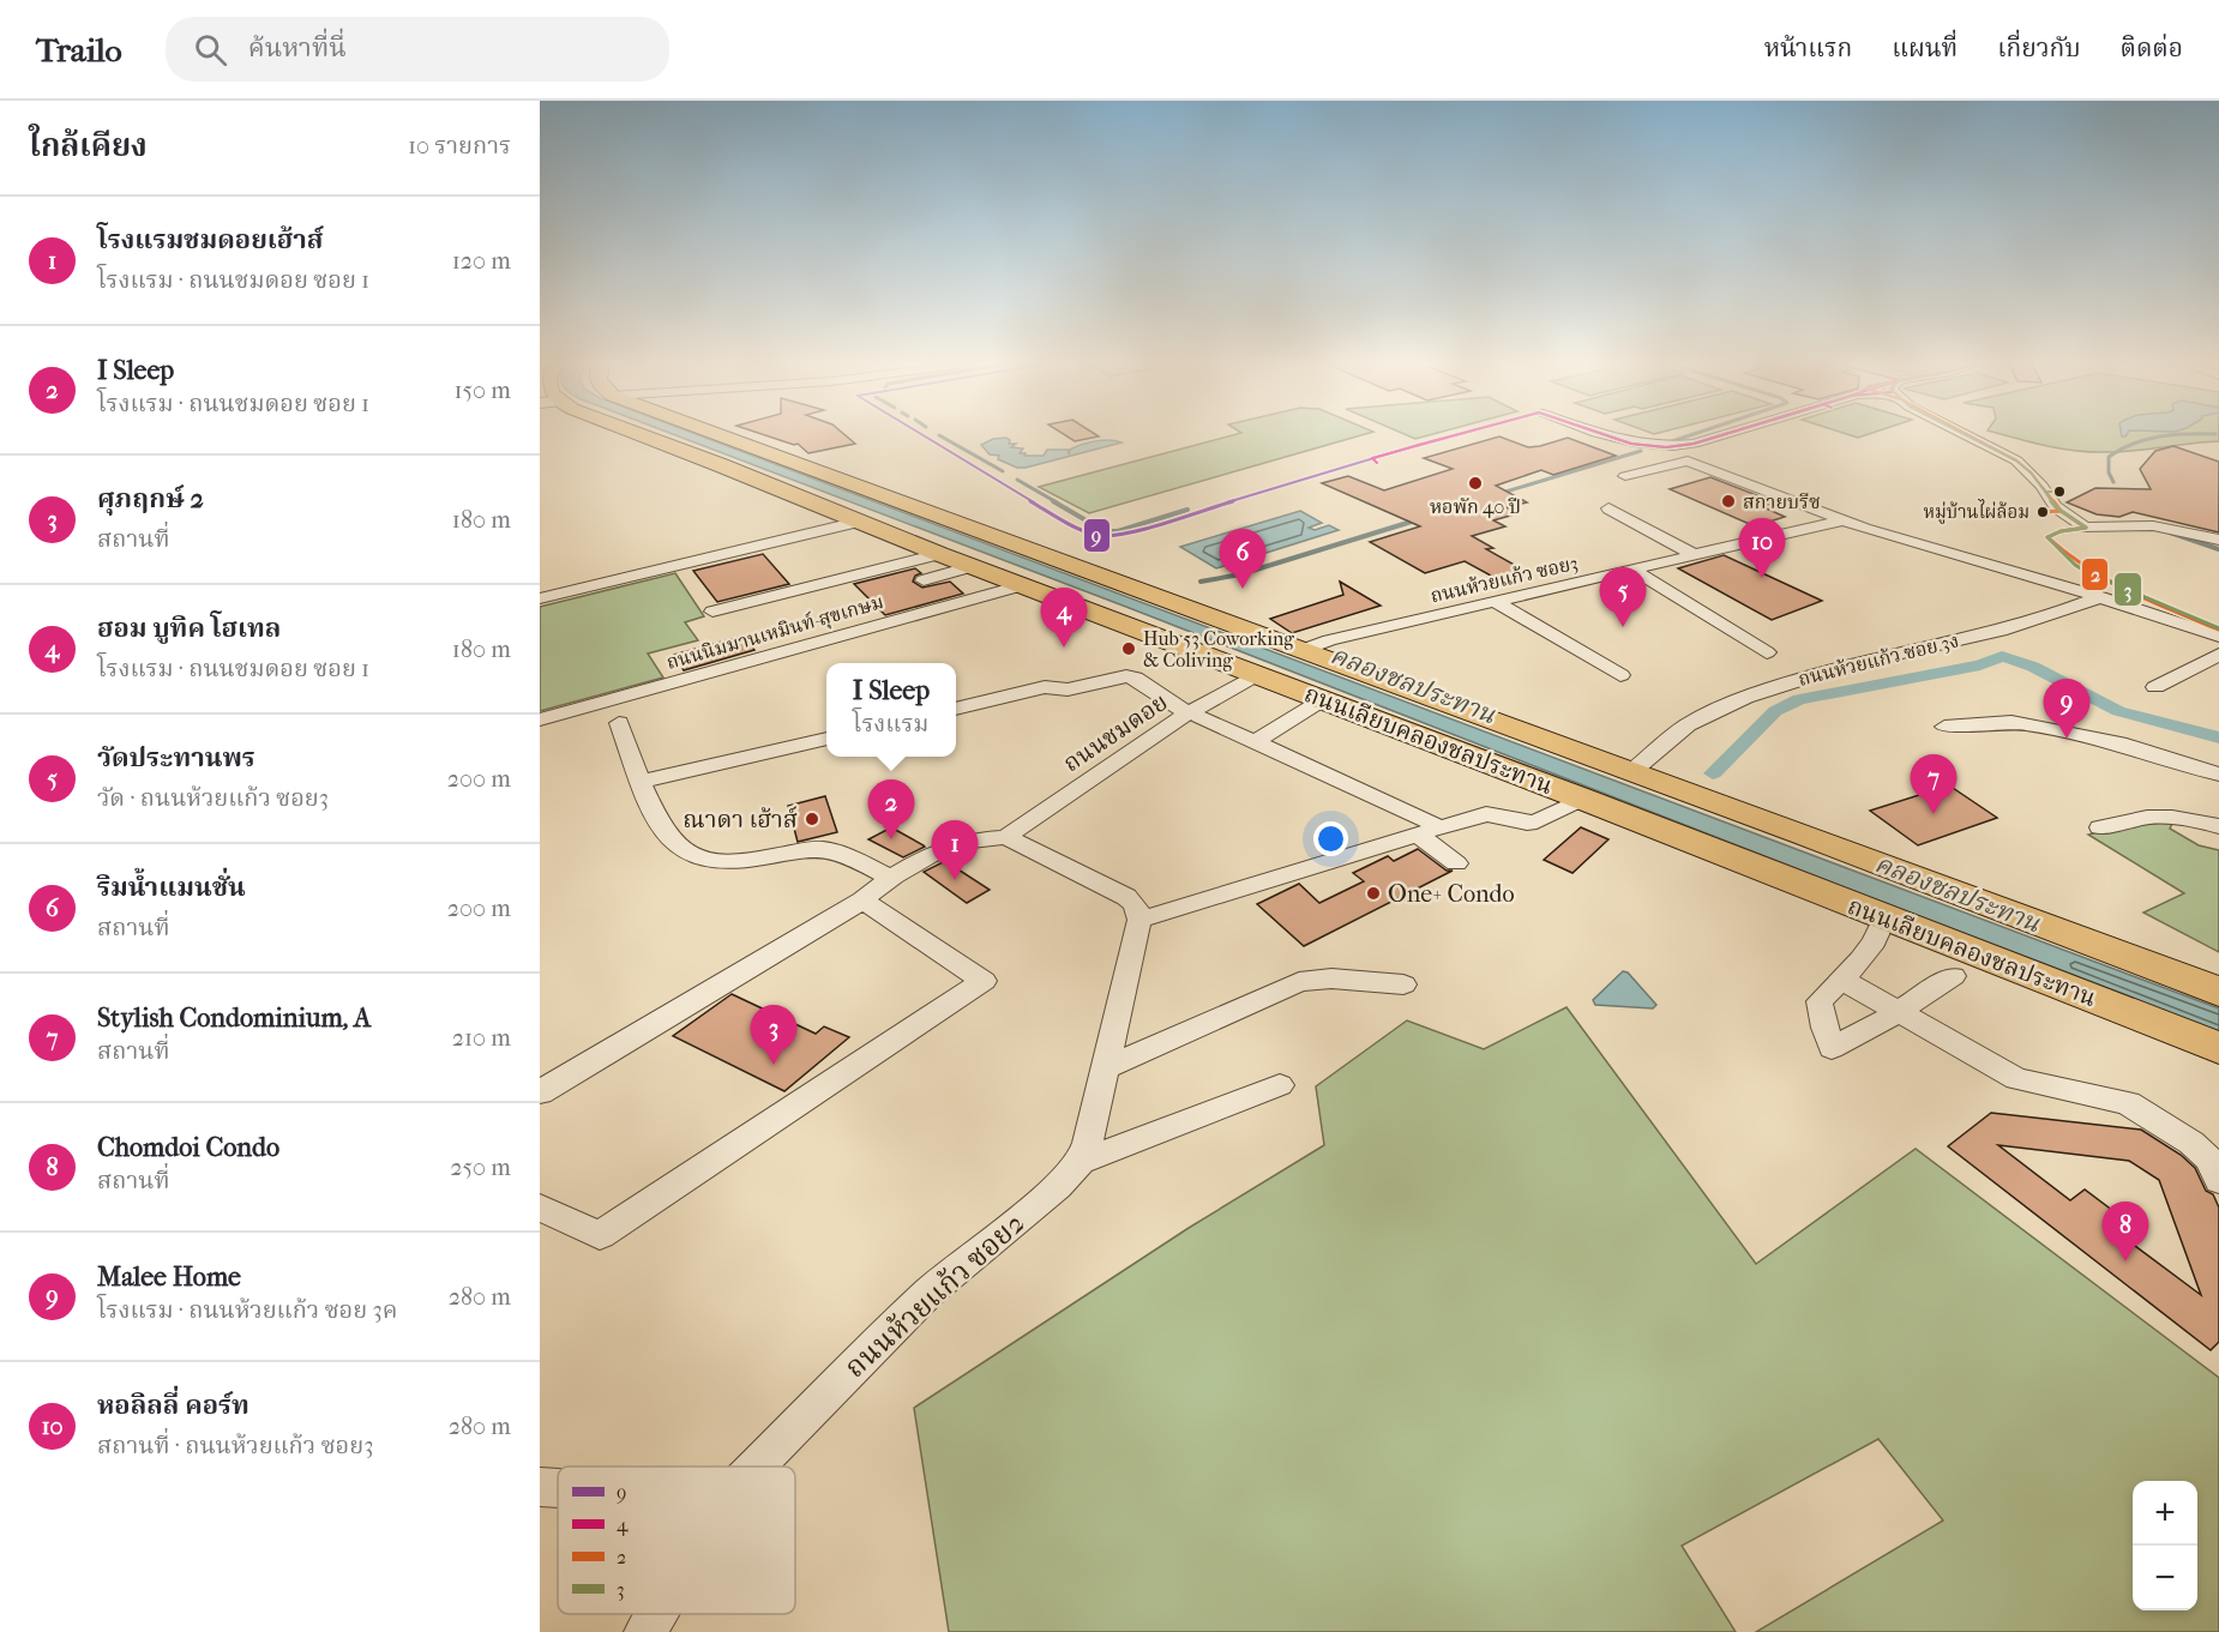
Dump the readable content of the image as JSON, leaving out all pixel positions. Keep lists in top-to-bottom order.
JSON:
{
  "streets": {
    "main road": ["ถนนเลียบคลองชลประทาน"],
    "street": [
      "ถนนห้วยแก้ว ซอย3",
      "ถนนนิมมานเหมินท์-สุขเกษม",
      "ถนนห้วยแก้ว ซอย 3ง",
      "ถนนชมดอย",
      "ถนนห้วยแก้ว ซอย2"
    ]
  },
  "crossings": [
    ["ถนนห้วยแก้ว ซอย3", "ถนนเลียบคลองชลประทาน"],
    ["ถนนนิมมานเหมินท์-สุขเกษม", "ถนนเลียบคลองชลประทาน"],
    ["ถนนห้วยแก้ว ซอย 3ง", "ถนนเลียบคลองชลประทาน"],
    ["ถนนชมดอย", "ถนนเลียบคลองชลประทาน"]
  ],
  "water": ["คลองชลประทาน"],
  "places": [
    "หอพัก 40 ปี",
    "สกายบรีซ",
    "หมู่บ้านไผ่ล้อม",
    "Hub 53 Coworking & Coliving",
    "ณาดา เฮ้าส์",
    "One+ Condo"
  ],
  "lines": [
    "transit line 9",
    "transit line 4",
    "transit line 2",
    "transit line 3"
  ],
  "legend": [
    "9",
    "4",
    "2",
    "3"
  ],
  "page": {
    "header": "Trailo",
    "search": "ค้นหาที่นี่",
    "nav": [
      "หน้าแรก",
      "แผนที่",
      "เกี่ยวกับ",
      "ติดต่อ"
    ],
    "heading": ["ใกล้เคียง", "10 รายการ"],
    "list": [
      {
        "mark": "1",
        "name": "โรงแรมชมดอยเฮ้าส์",
        "note": "โรงแรม · ถนนชมดอย ซอย 1",
        "value": "120 m"
      },
      {
        "mark": "2",
        "name": "I Sleep",
        "note": "โรงแรม · ถนนชมดอย ซอย 1",
        "value": "150 m"
      },
      {
        "mark": "3",
        "name": "ศุภฤกษ์ 2",
        "note": "สถานที่",
        "value": "180 m"
      },
      {
        "mark": "4",
        "name": "ฮอม บูทิค โฮเทล",
        "note": "โรงแรม · ถนนชมดอย ซอย 1",
        "value": "180 m"
      },
      {
        "mark": "5",
        "name": "วัดประทานพร",
        "note": "วัด · ถนนห้วยแก้ว ซอย3",
        "value": "200 m"
      },
      {
        "mark": "6",
        "name": "ริมน้ำแมนชั่น",
        "note": "สถานที่",
        "value": "200 m"
      },
      {
        "mark": "7",
        "name": "Stylish Condominium, A",
        "note": "สถานที่",
        "value": "210 m"
      },
      {
        "mark": "8",
        "name": "Chomdoi Condo",
        "note": "สถานที่",
        "value": "250 m"
      },
      {
        "mark": "9",
        "name": "Malee Home",
        "note": "โรงแรม · ถนนห้วยแก้ว ซอย 3ค",
        "value": "280 m"
      },
      {
        "mark": "10",
        "name": "หอลิลลี่ คอร์ท",
        "note": "สถานที่ · ถนนห้วยแก้ว ซอย3",
        "value": "280 m"
      }
    ],
    "pins": [
      "10",
      "6",
      "5",
      "4",
      "9",
      "7",
      "2",
      "1",
      "3",
      "8"
    ],
    "popup": ["I Sleep", "โรงแรม"],
    "map_buttons": ["+", "−"]
  }
}
